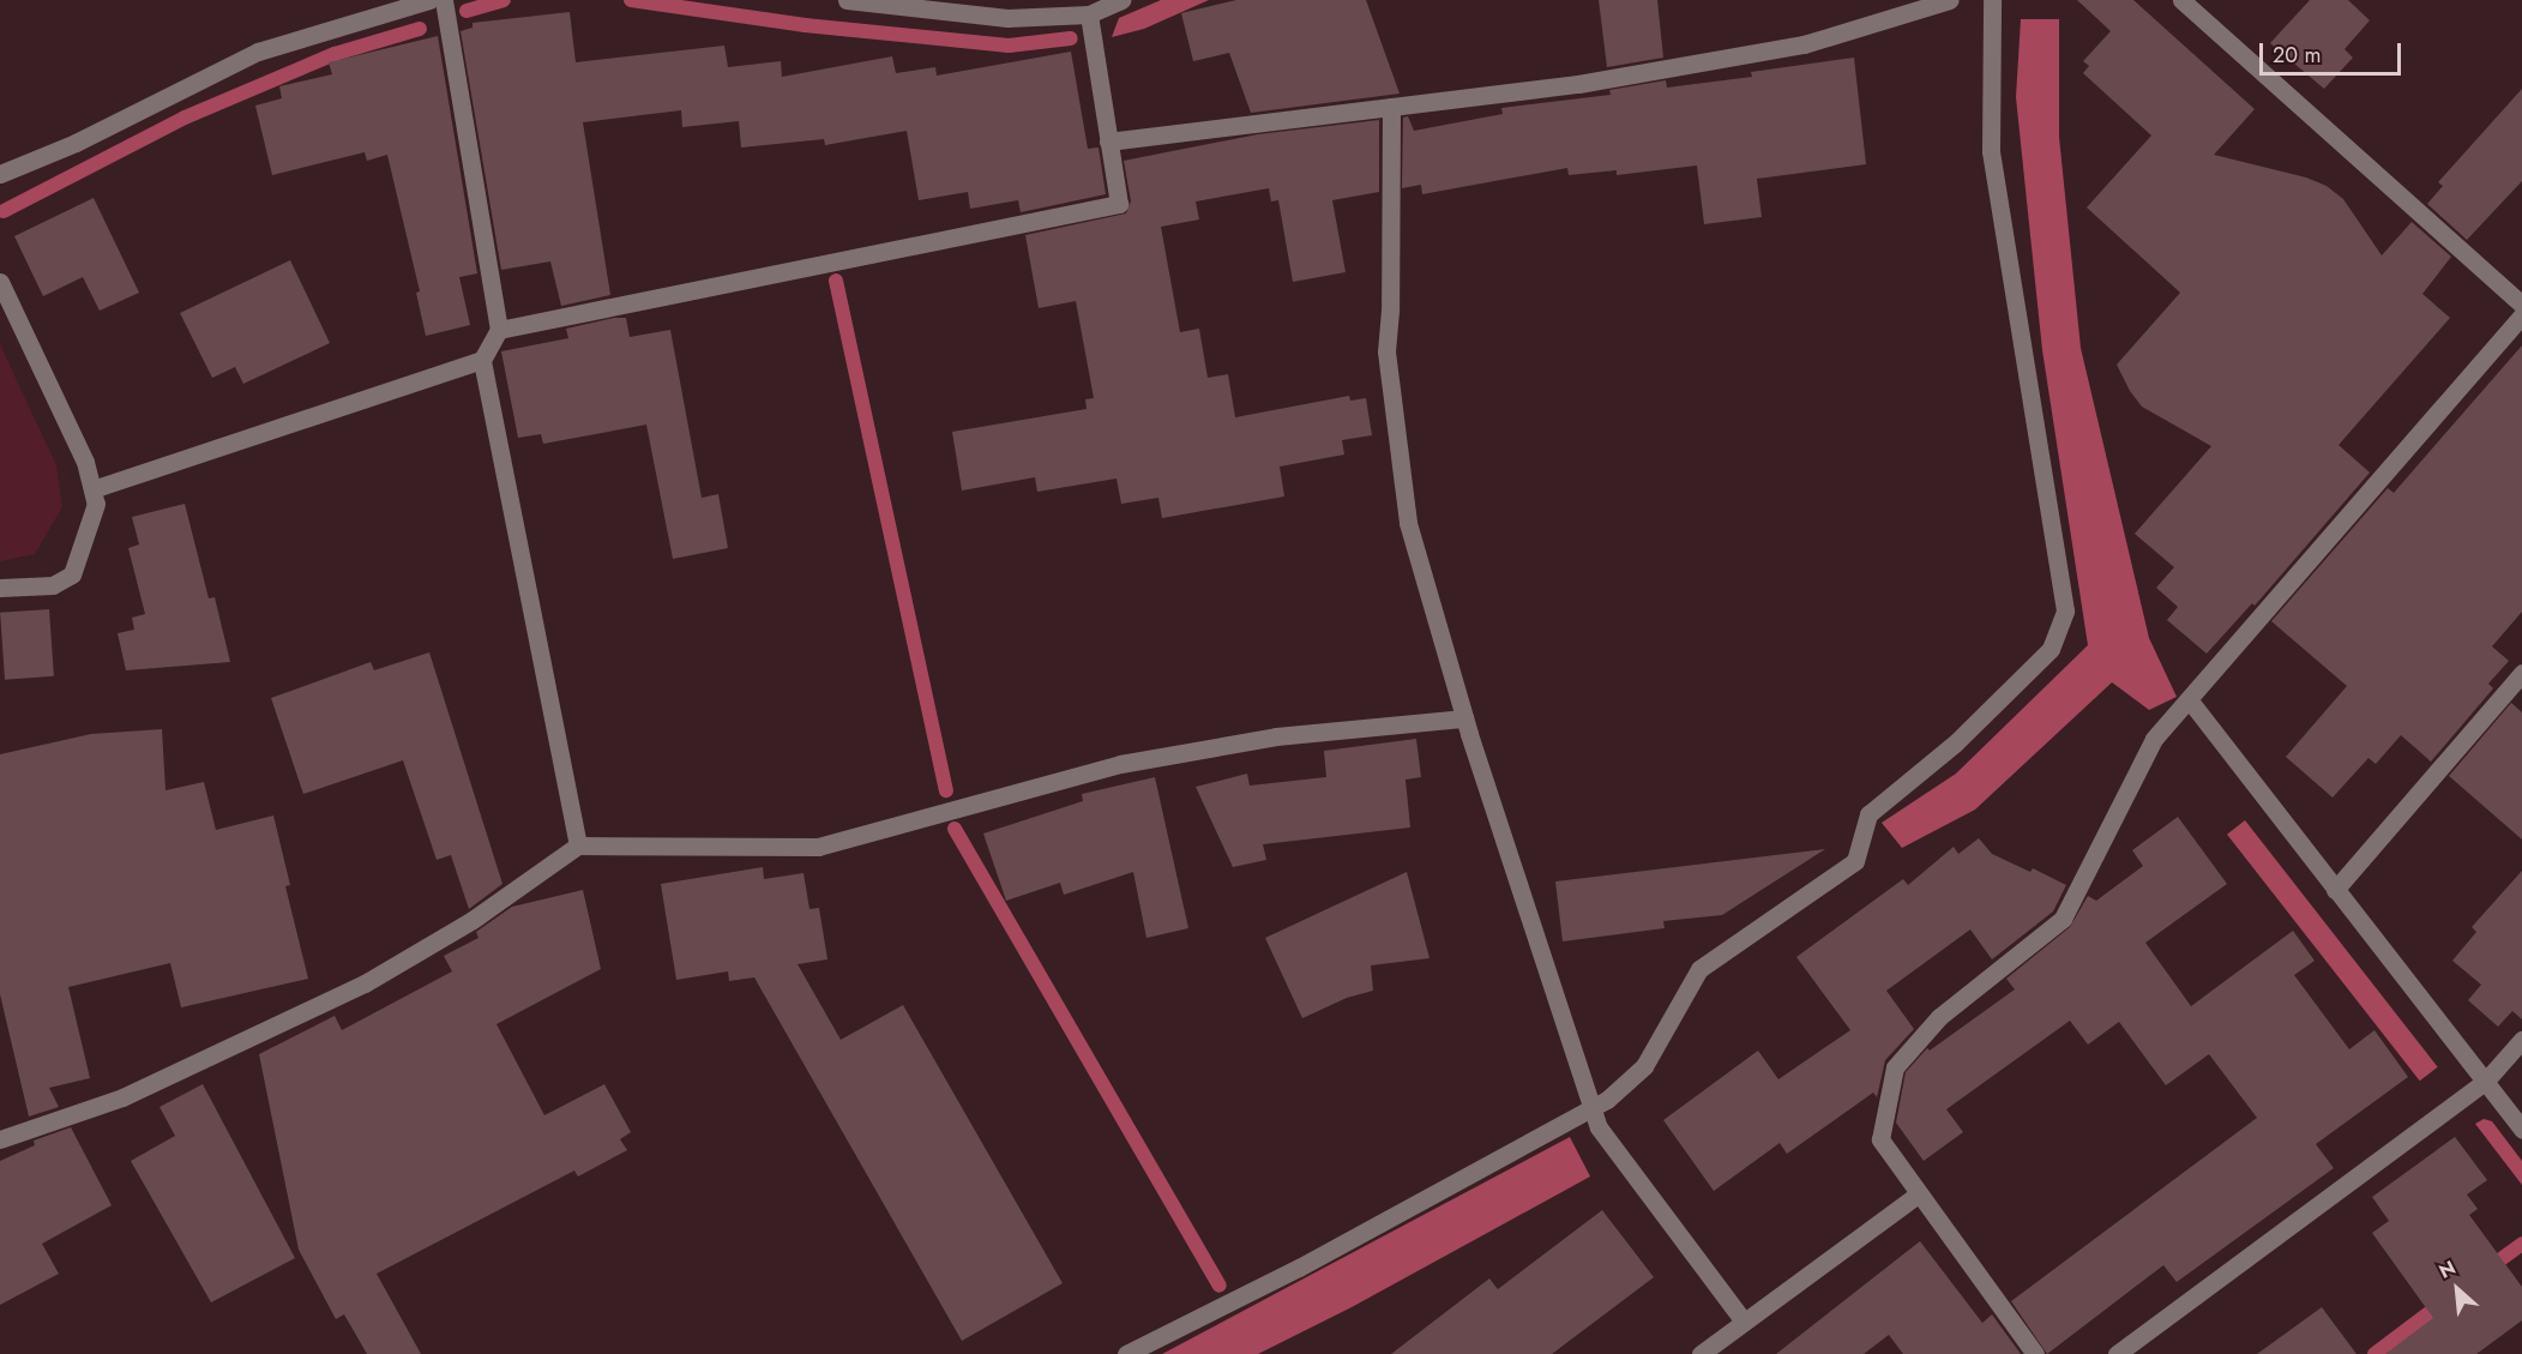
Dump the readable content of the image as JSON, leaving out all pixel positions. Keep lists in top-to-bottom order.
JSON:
{
  "scale_bar": "20 m",
  "north": "top left"
}
